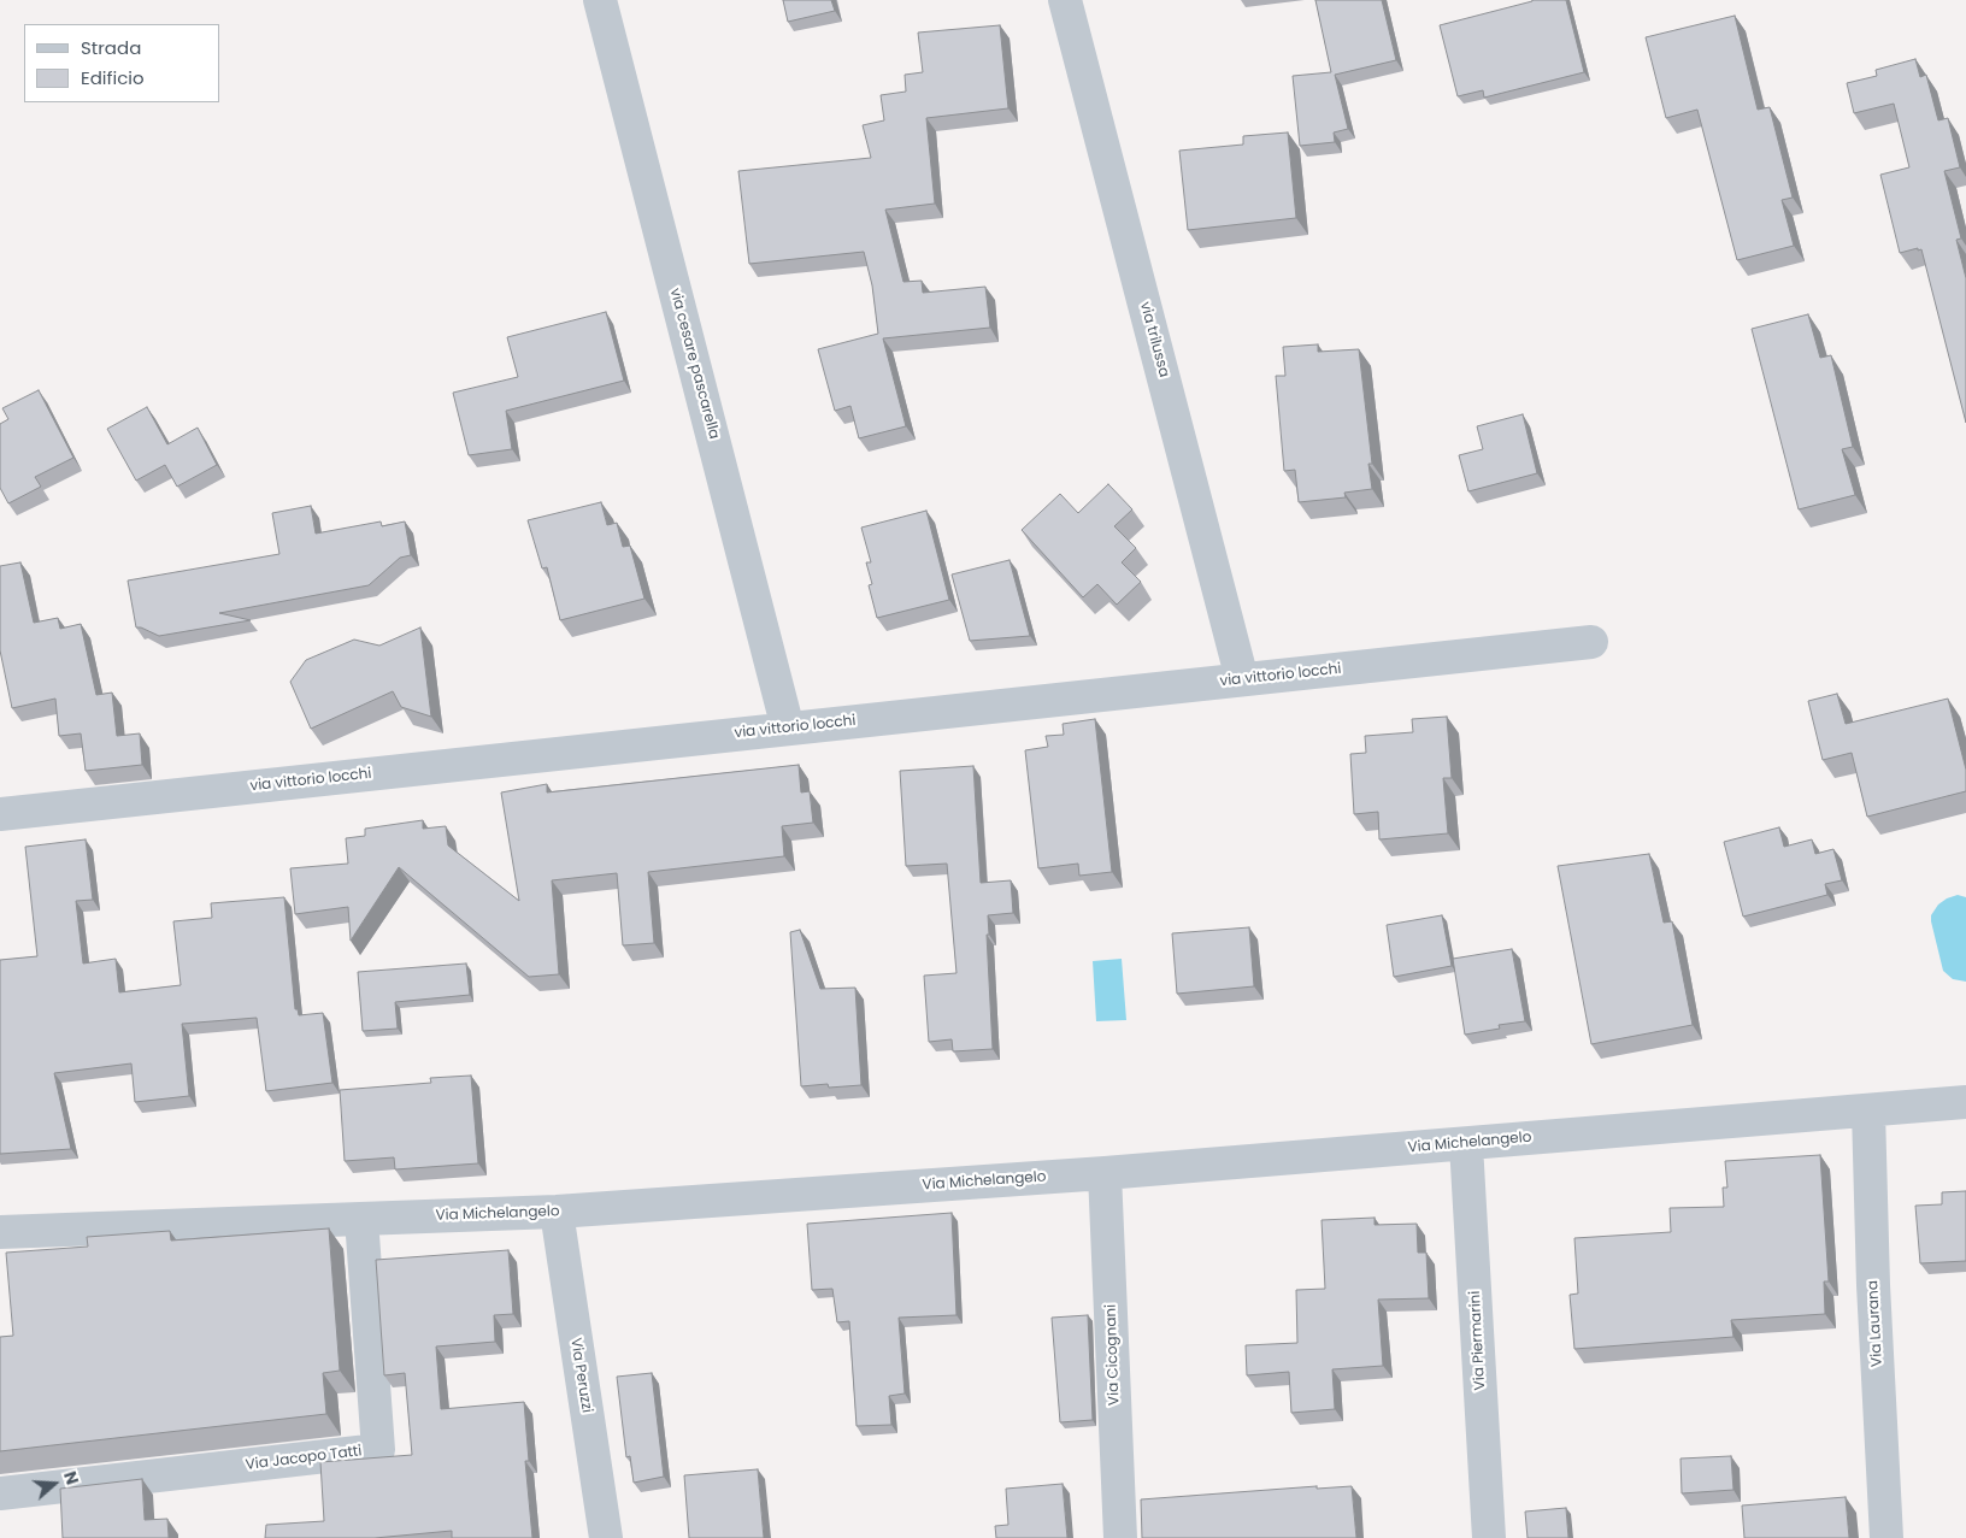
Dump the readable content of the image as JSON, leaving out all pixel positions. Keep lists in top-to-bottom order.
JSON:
{
  "streets": {
    "street": [
      "via trilussa",
      "via cesare pascarella",
      "via vittorio locchi",
      "Via Michelangelo",
      "Via Laurana",
      "Via Piermarini",
      "Via Cicognani",
      "Via Peruzzi",
      "Via Jacopo Tatti"
    ]
  },
  "crossings": [
    ["via trilussa", "via vittorio locchi"],
    ["via cesare pascarella", "via vittorio locchi"],
    ["Via Michelangelo", "Via Laurana"],
    ["Via Michelangelo", "Via Piermarini"],
    ["Via Michelangelo", "Via Cicognani"],
    ["Via Michelangelo", "Via Peruzzi"],
    ["Via Michelangelo", "Via Jacopo Tatti"]
  ],
  "legend": ["Strada", "Edificio"],
  "north": "right"
}
